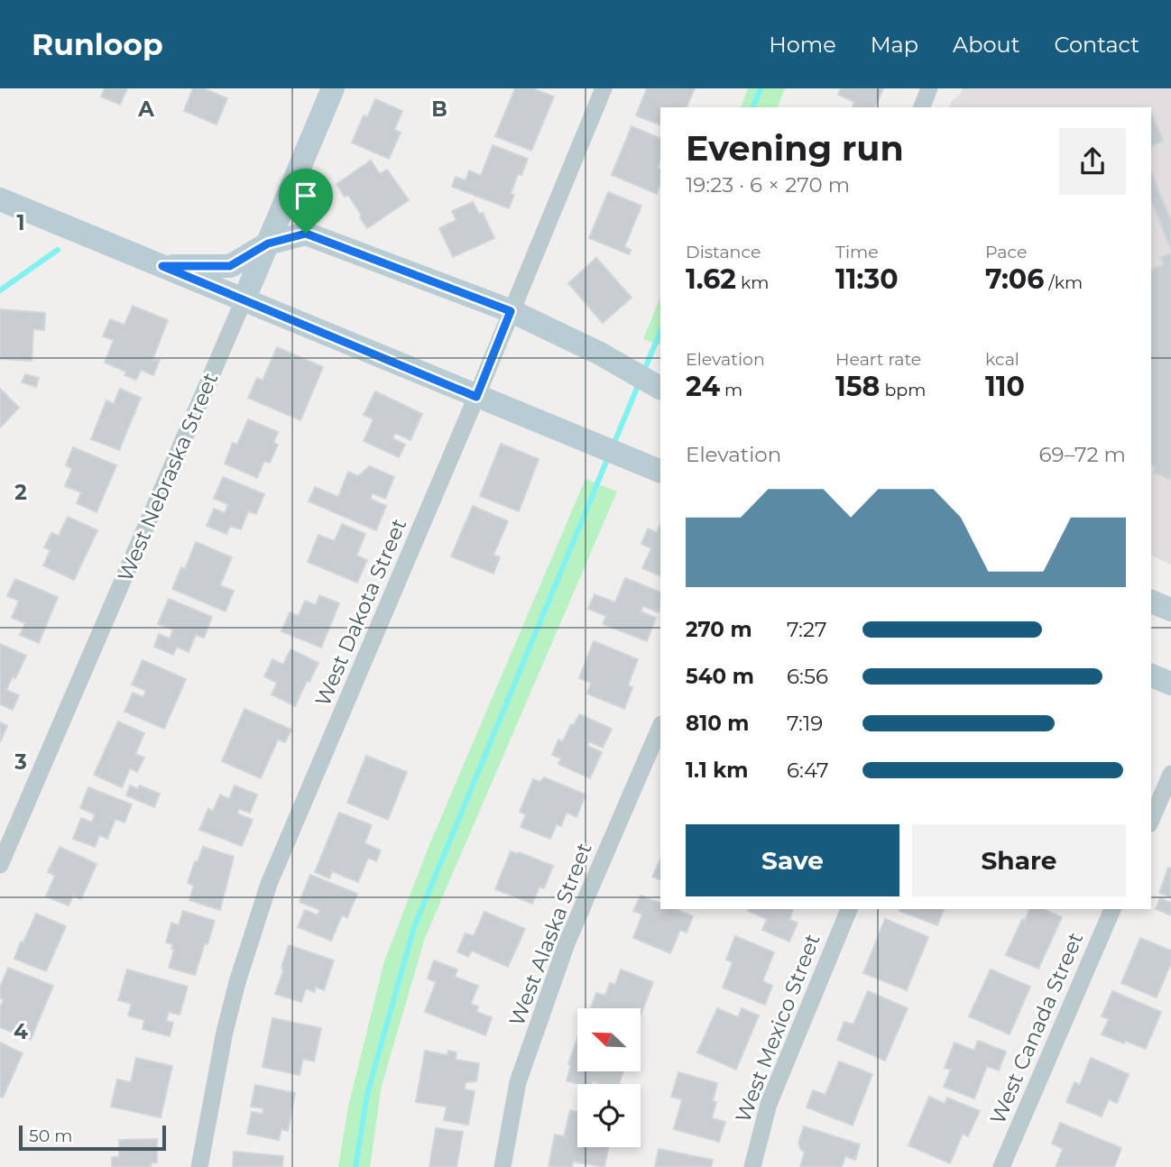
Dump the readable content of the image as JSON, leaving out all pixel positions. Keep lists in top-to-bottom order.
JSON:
{
  "streets": {
    "main road": ["West Nebraska Street"],
    "street": [
      "West Dakota Street",
      "West Alaska Street",
      "West Mexico Street",
      "West Canada Street"
    ]
  },
  "scale_bar": "50 m",
  "north": "top left",
  "page": {
    "header": "Runloop",
    "nav": [
      "Home",
      "Map",
      "About",
      "Contact"
    ],
    "heading": ["Evening run", "19:23 · 6 × 270 m"],
    "stats": [
      ["Distance", "1.62 km"],
      ["Time", "11:30"],
      ["Pace", "7:06 /km"],
      ["Elevation", "24 m"],
      ["Heart rate", "158 bpm"],
      ["kcal", "110"]
    ],
    "chart": ["Elevation", "69–72 m"],
    "list": [
      {
        "name": "270 m",
        "note": "7:27"
      },
      {
        "name": "540 m",
        "note": "6:56"
      },
      {
        "name": "810 m",
        "note": "7:19"
      },
      {
        "name": "1.1 km",
        "note": "6:47"
      }
    ],
    "buttons": ["Save", "Share"],
    "scale": "50 m"
  },
  "grid": {
    "columns": ["A", "B"],
    "rows": [
      "1",
      "2",
      "3",
      "4"
    ]
  }
}
